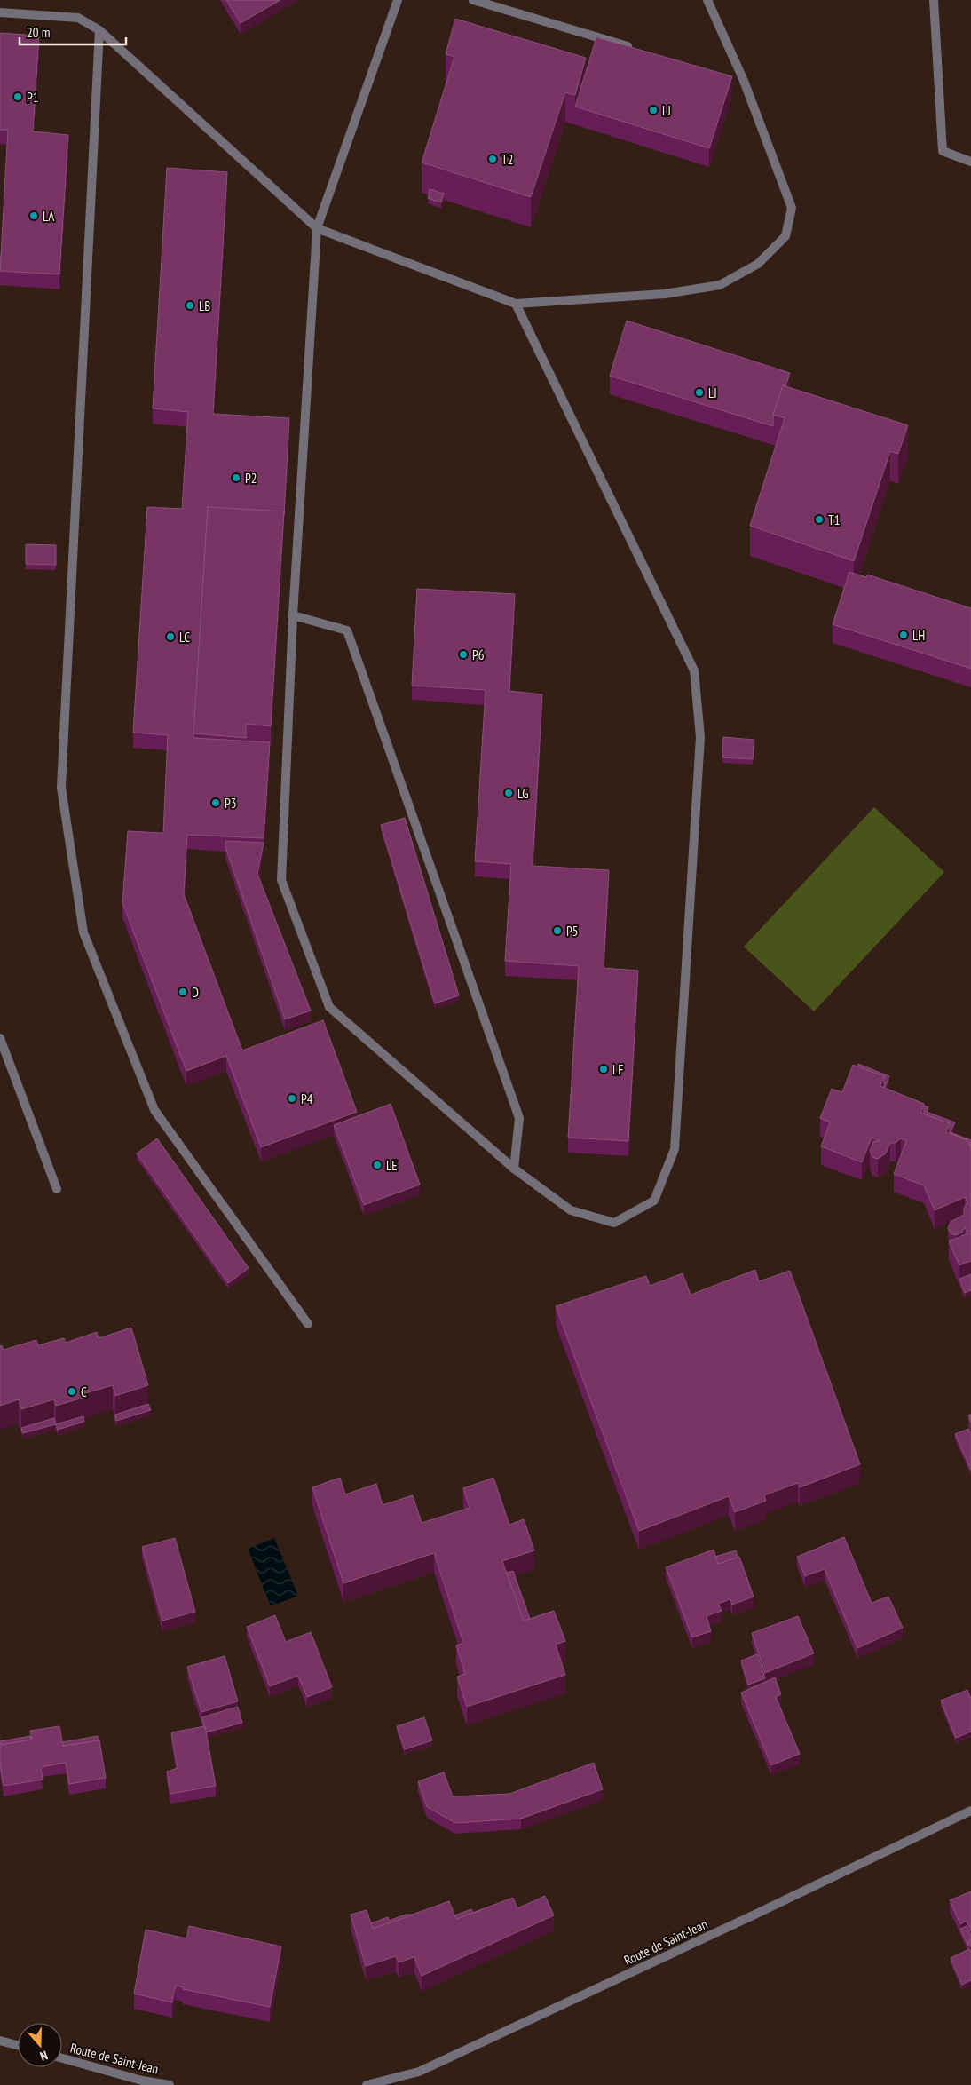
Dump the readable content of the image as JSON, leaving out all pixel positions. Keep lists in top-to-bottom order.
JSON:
{
  "streets": {
    "street": ["Route de Saint-Jean"]
  },
  "places": [
    "P1",
    "LJ",
    "T2",
    "LA",
    "LB",
    "LI",
    "P2",
    "T1",
    "LH",
    "LC",
    "P6",
    "LG",
    "P3",
    "P5",
    "D",
    "LF",
    "P4",
    "LE",
    "C"
  ],
  "scale_bar": "20 m",
  "north": "bottom"
}
